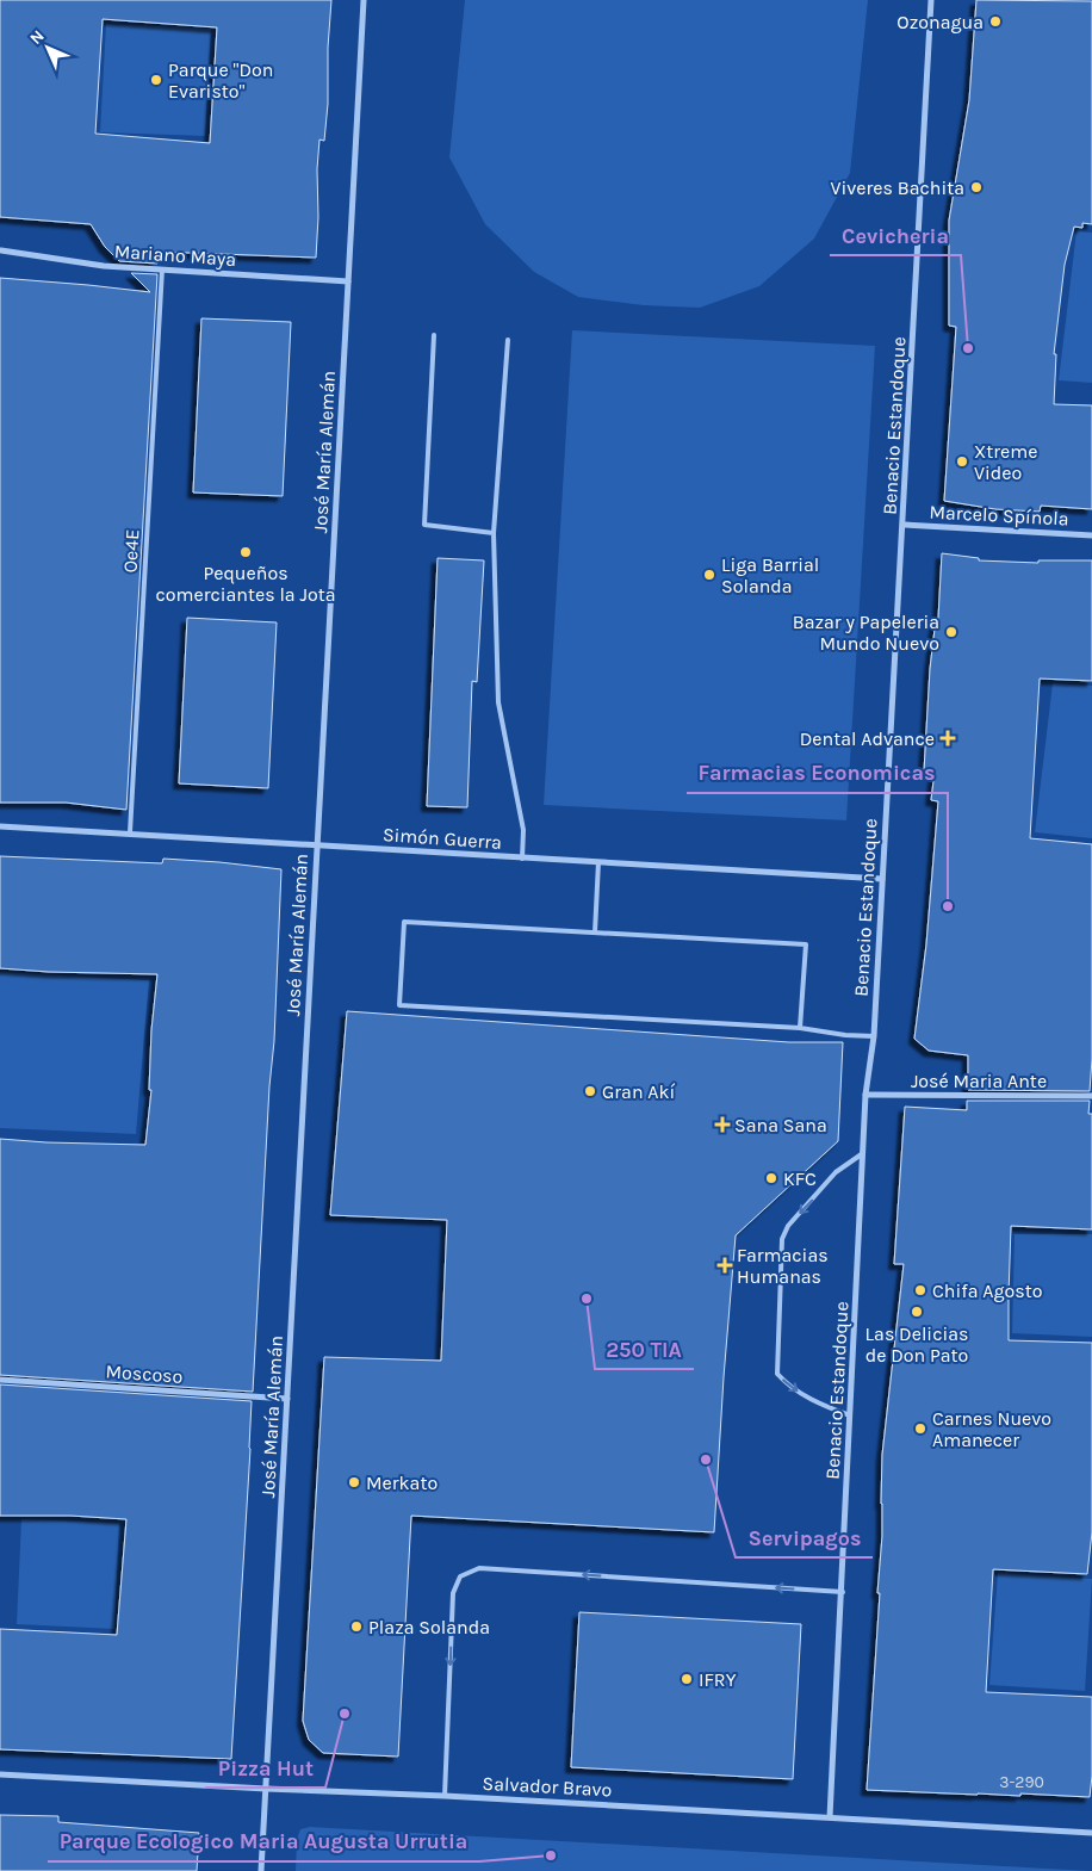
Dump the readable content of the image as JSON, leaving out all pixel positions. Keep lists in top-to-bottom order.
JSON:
{
  "streets": {
    "street": [
      "Mariano Maya",
      "Benacio Estandoque",
      "José María Alemán",
      "Marcelo Spínola",
      "Simón Guerra",
      "José Maria Ante",
      "Moscoso",
      "Salvador Bravo"
    ],
    "lane": ["Oe4E"]
  },
  "crossings": [
    ["Mariano Maya", "José María Alemán"],
    ["Mariano Maya", "Oe4E"],
    ["Benacio Estandoque", "Marcelo Spínola"],
    ["Benacio Estandoque", "Simón Guerra"],
    ["Benacio Estandoque", "José Maria Ante"],
    ["Benacio Estandoque", "Salvador Bravo"],
    ["José María Alemán", "Simón Guerra"],
    ["José María Alemán", "Moscoso"],
    ["José María Alemán", "Salvador Bravo"],
    ["Oe4E", "Simón Guerra"]
  ],
  "places": {
    "other": [
      "Ozonagua",
      "Parque \"Don Evaristo\"",
      "Viveres Bachita",
      "Cevicheria",
      "Xtreme Video",
      "Pequeños comerciantes la Jota",
      "Liga Barrial Solanda",
      "Bazar y Papeleria Mundo Nuevo",
      "Farmacias Economicas",
      "Gran Akí",
      "KFC",
      "Chifa Agosto",
      "250 TIA",
      "Las Delicias de Don Pato",
      "Carnes Nuevo Amanecer",
      "Servipagos",
      "Merkato",
      "Plaza Solanda",
      "IFRY",
      "Pizza Hut",
      "Parque Ecologico Maria Augusta Urrutia"
    ],
    "health": ["Dental Advance", "Sana Sana", "Farmacias Humanas"]
  },
  "house_numbers": ["3-290"],
  "north": "top left"
}
